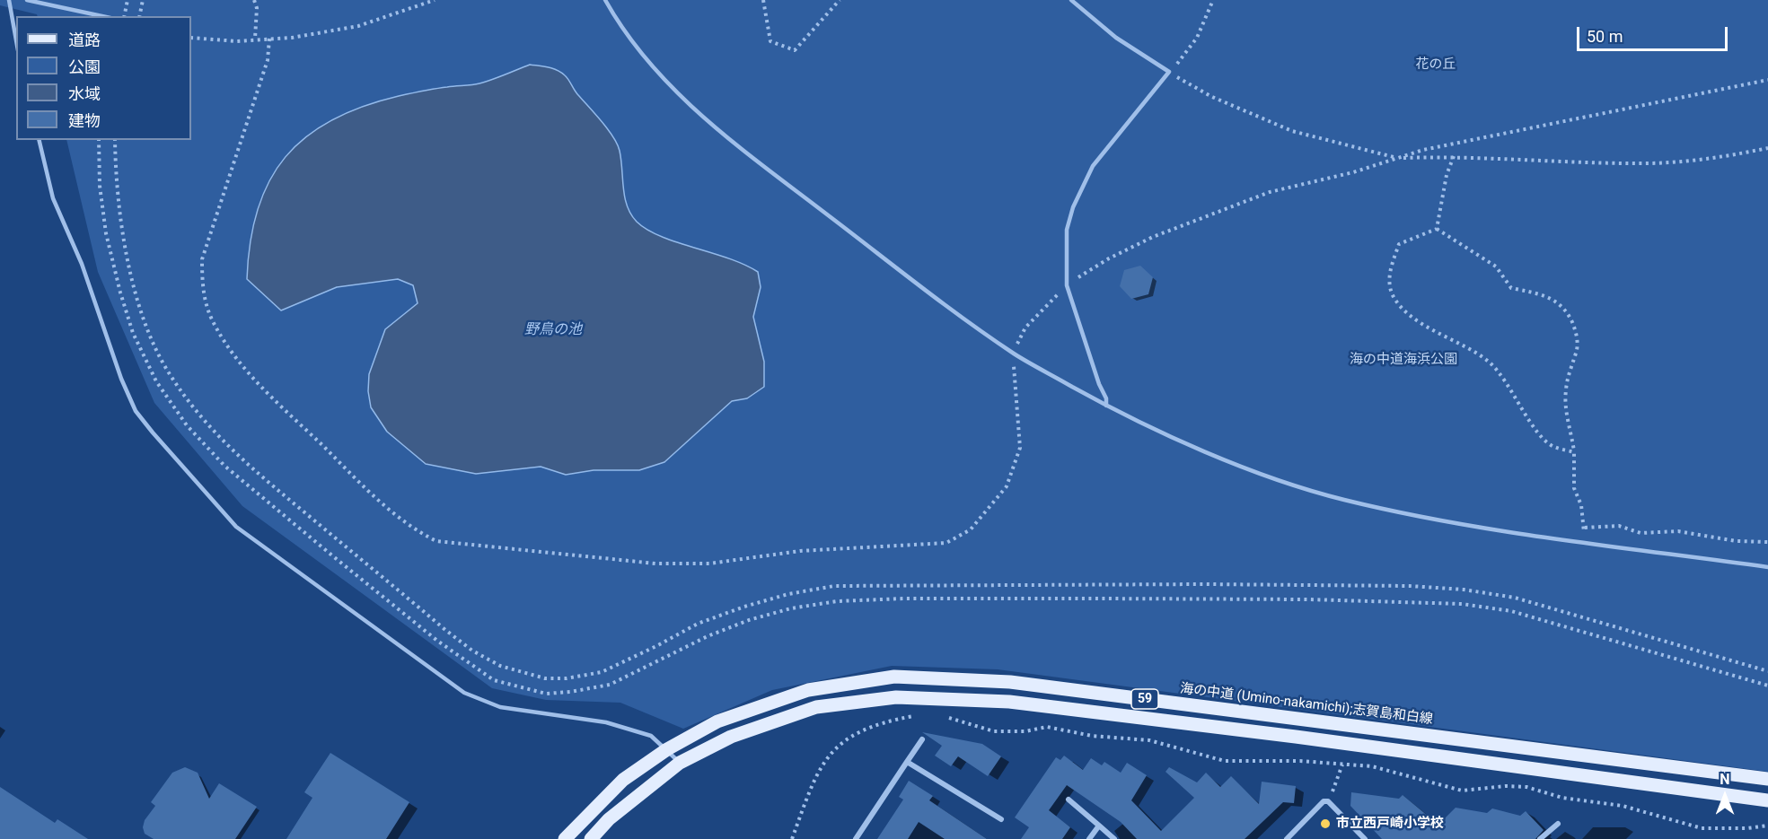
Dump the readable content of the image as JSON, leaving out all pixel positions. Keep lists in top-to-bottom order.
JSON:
{
  "streets": {
    "main road": ["59", "海の中道 (Umino-nakamichi);志賀島和白線"]
  },
  "water": ["野鳥の池"],
  "parks": ["花の丘", "海の中道海浜公園"],
  "places": ["市立西戸崎小学校"],
  "legend": [
    "道路",
    "公園",
    "水域",
    "建物"
  ],
  "scale_bar": "50 m",
  "north": "top"
}
